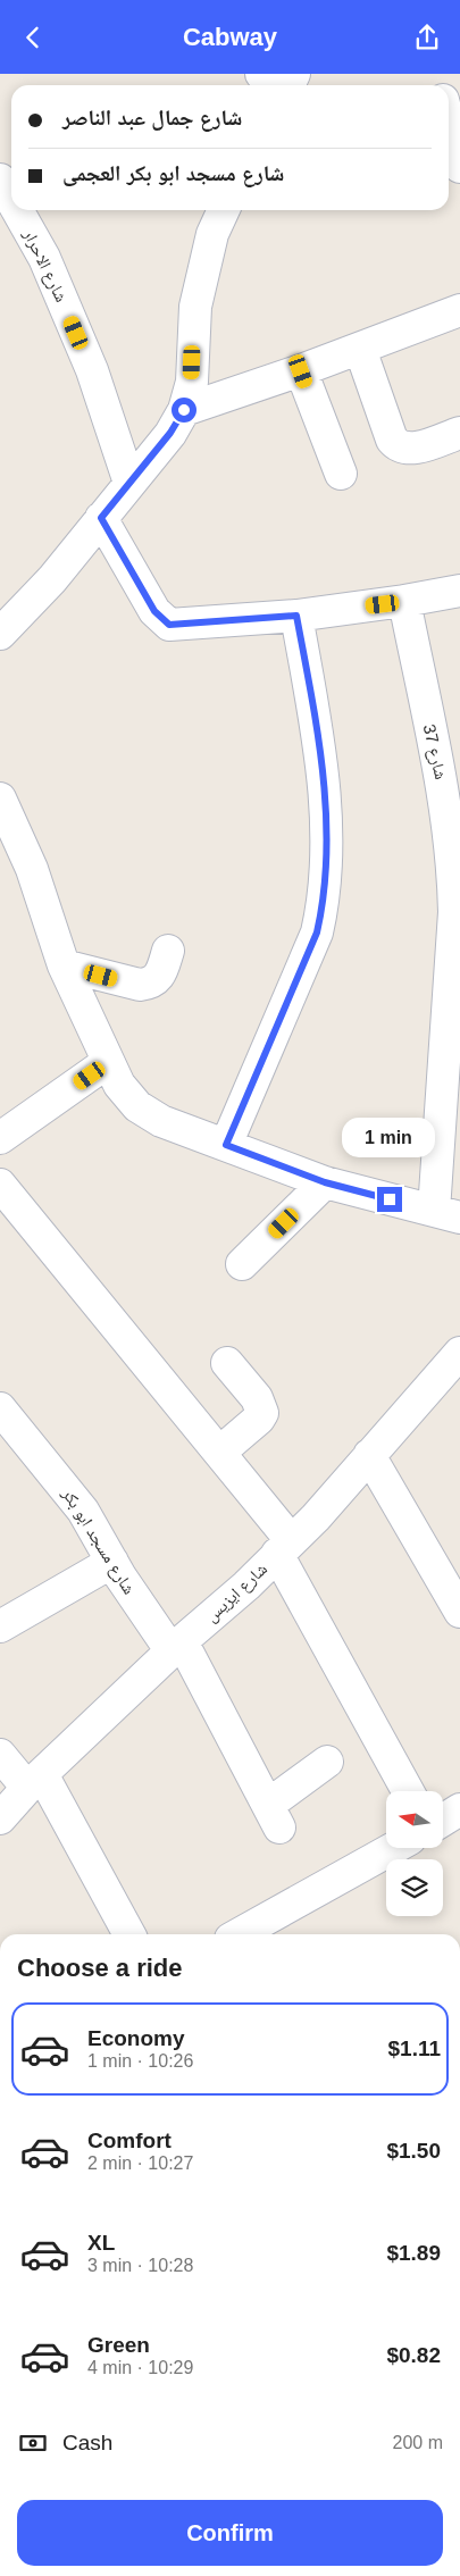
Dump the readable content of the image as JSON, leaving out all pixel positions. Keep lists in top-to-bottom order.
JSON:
{
  "streets": {
    "street": [
      "شارع الاحرار",
      "شارع 37",
      "شارع مسجد ابو بكر",
      "شارع ايزيس"
    ]
  },
  "crossings": [
    ["شارع مسجد ابو بكر", "شارع ايزيس"]
  ],
  "north": "left",
  "page": {
    "header": "Cabway",
    "banner": ["شارع جمال عبد الناصر", "شارع مسجد ابو بكر العجمى"],
    "bubble": "1 min",
    "heading": "Choose a ride",
    "list": [
      {
        "name": "Economy",
        "note": "1 min · 10:26",
        "value": "$1.11"
      },
      {
        "name": "Comfort",
        "note": "2 min · 10:27",
        "value": "$1.50"
      },
      {
        "name": "XL",
        "note": "3 min · 10:28",
        "value": "$1.89"
      },
      {
        "name": "Green",
        "note": "4 min · 10:29",
        "value": "$0.82"
      }
    ],
    "pay": ["Cash", "200 m"],
    "buttons": "Confirm"
  }
}
